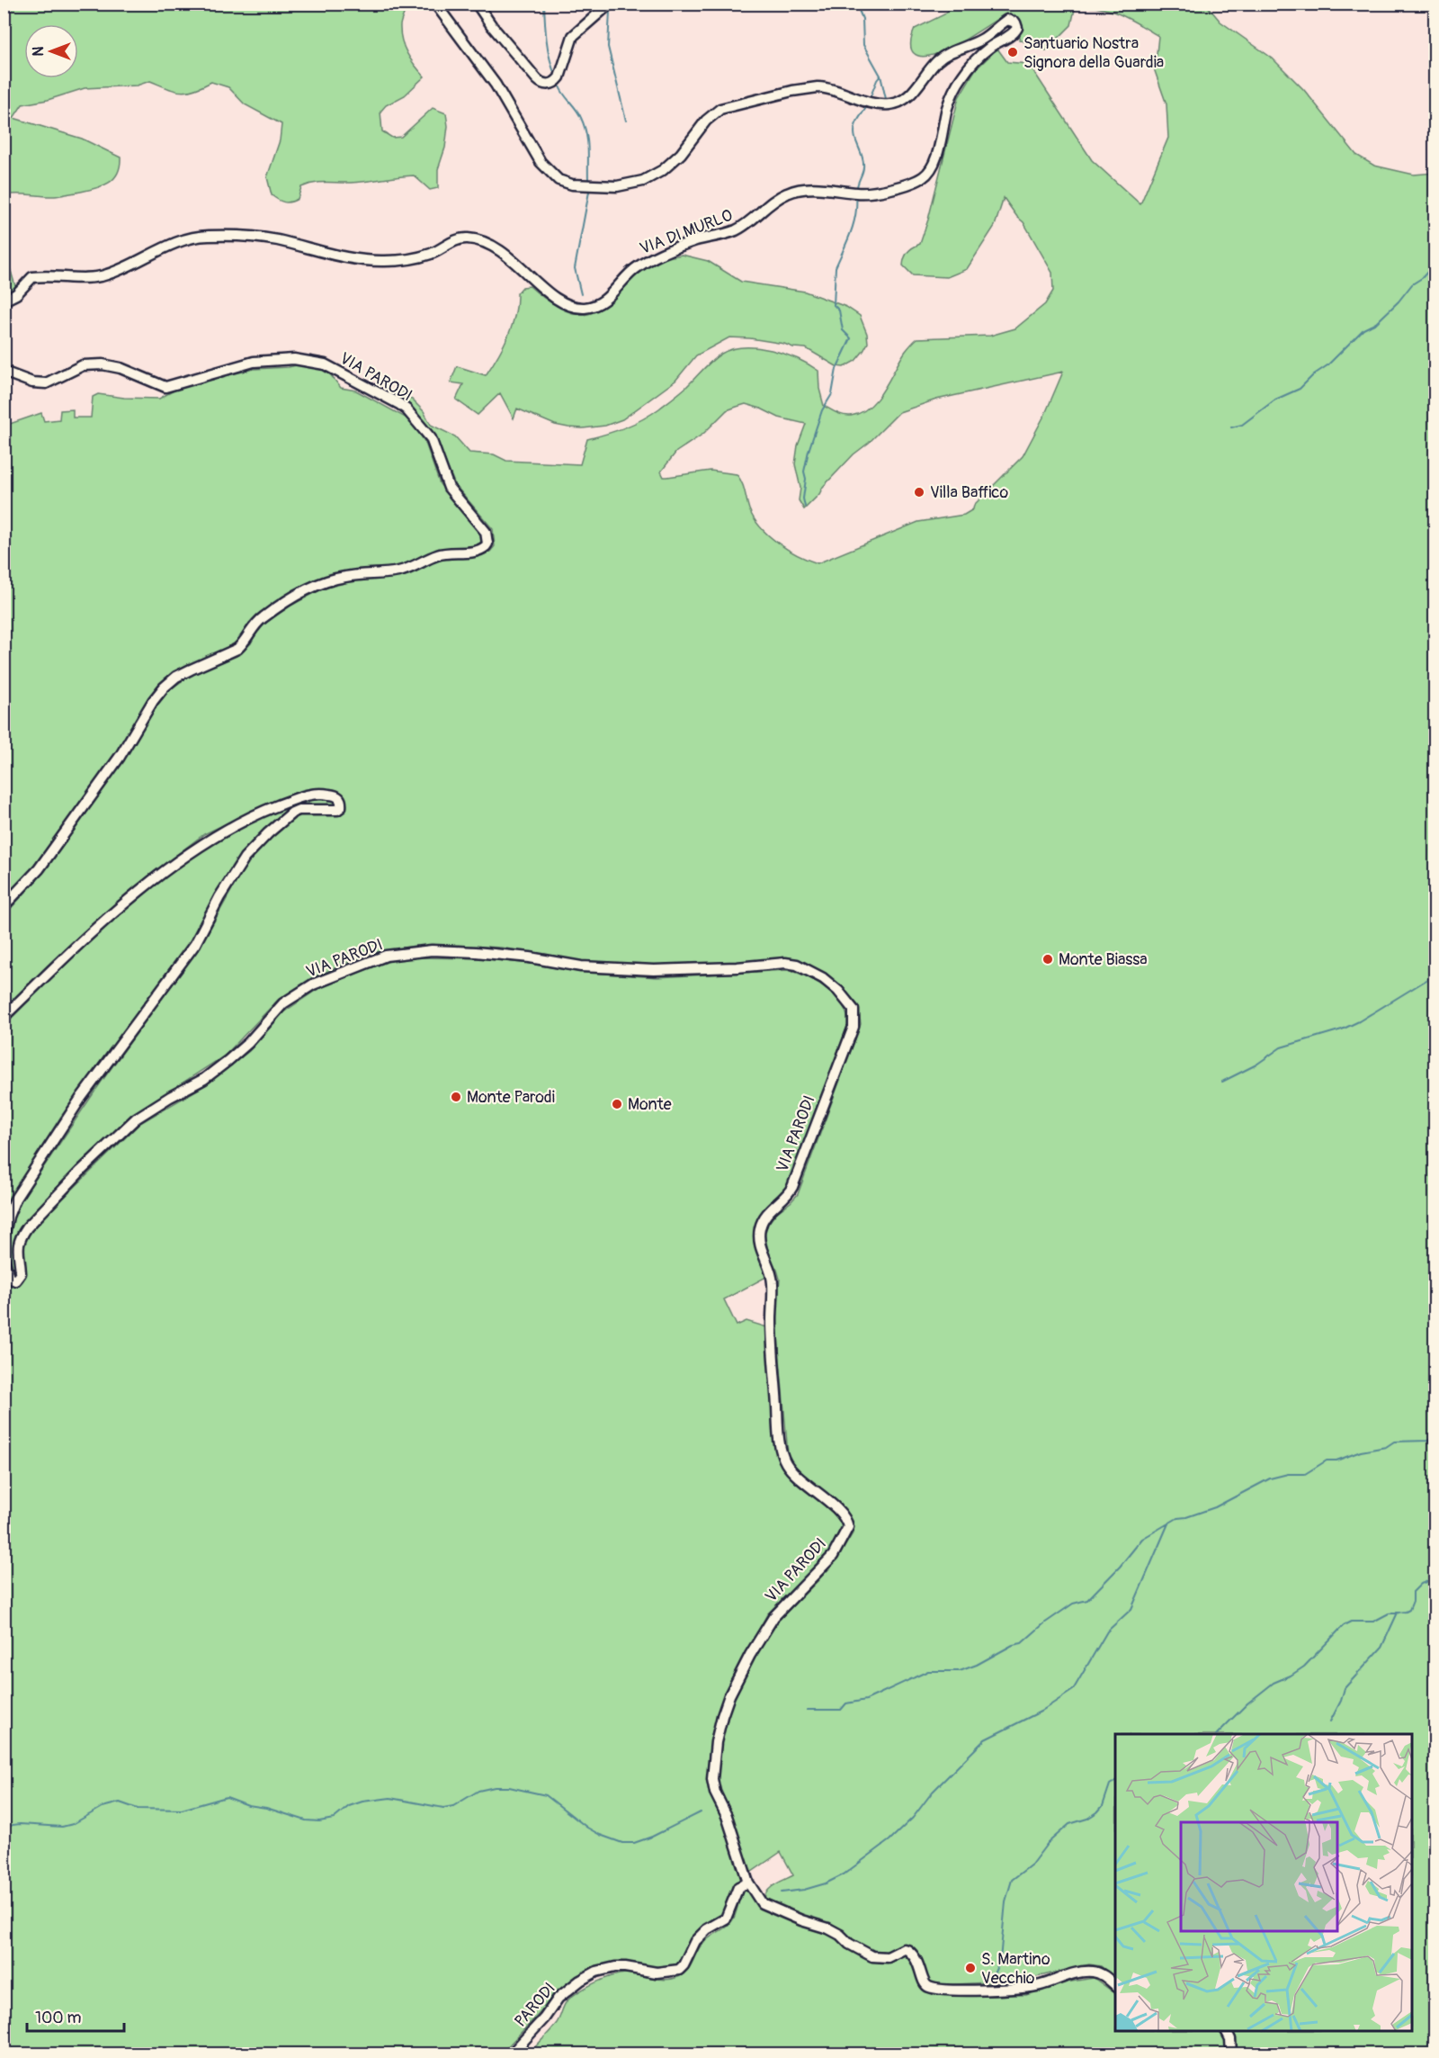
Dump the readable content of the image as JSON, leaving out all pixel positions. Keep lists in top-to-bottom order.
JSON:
{
  "streets": {
    "street": ["VIA DI MURLO", "VIA PARODI", "PARODI"]
  },
  "crossings": [
    ["VIA PARODI", "PARODI"]
  ],
  "places": [
    "Santuario Nostra Signora della Guardia",
    "Villa Baffico",
    "Monte Biassa",
    "Monte Parodi",
    "Monte",
    "S. Martino Vecchio"
  ],
  "scale_bar": "100 m",
  "north": "left"
}
